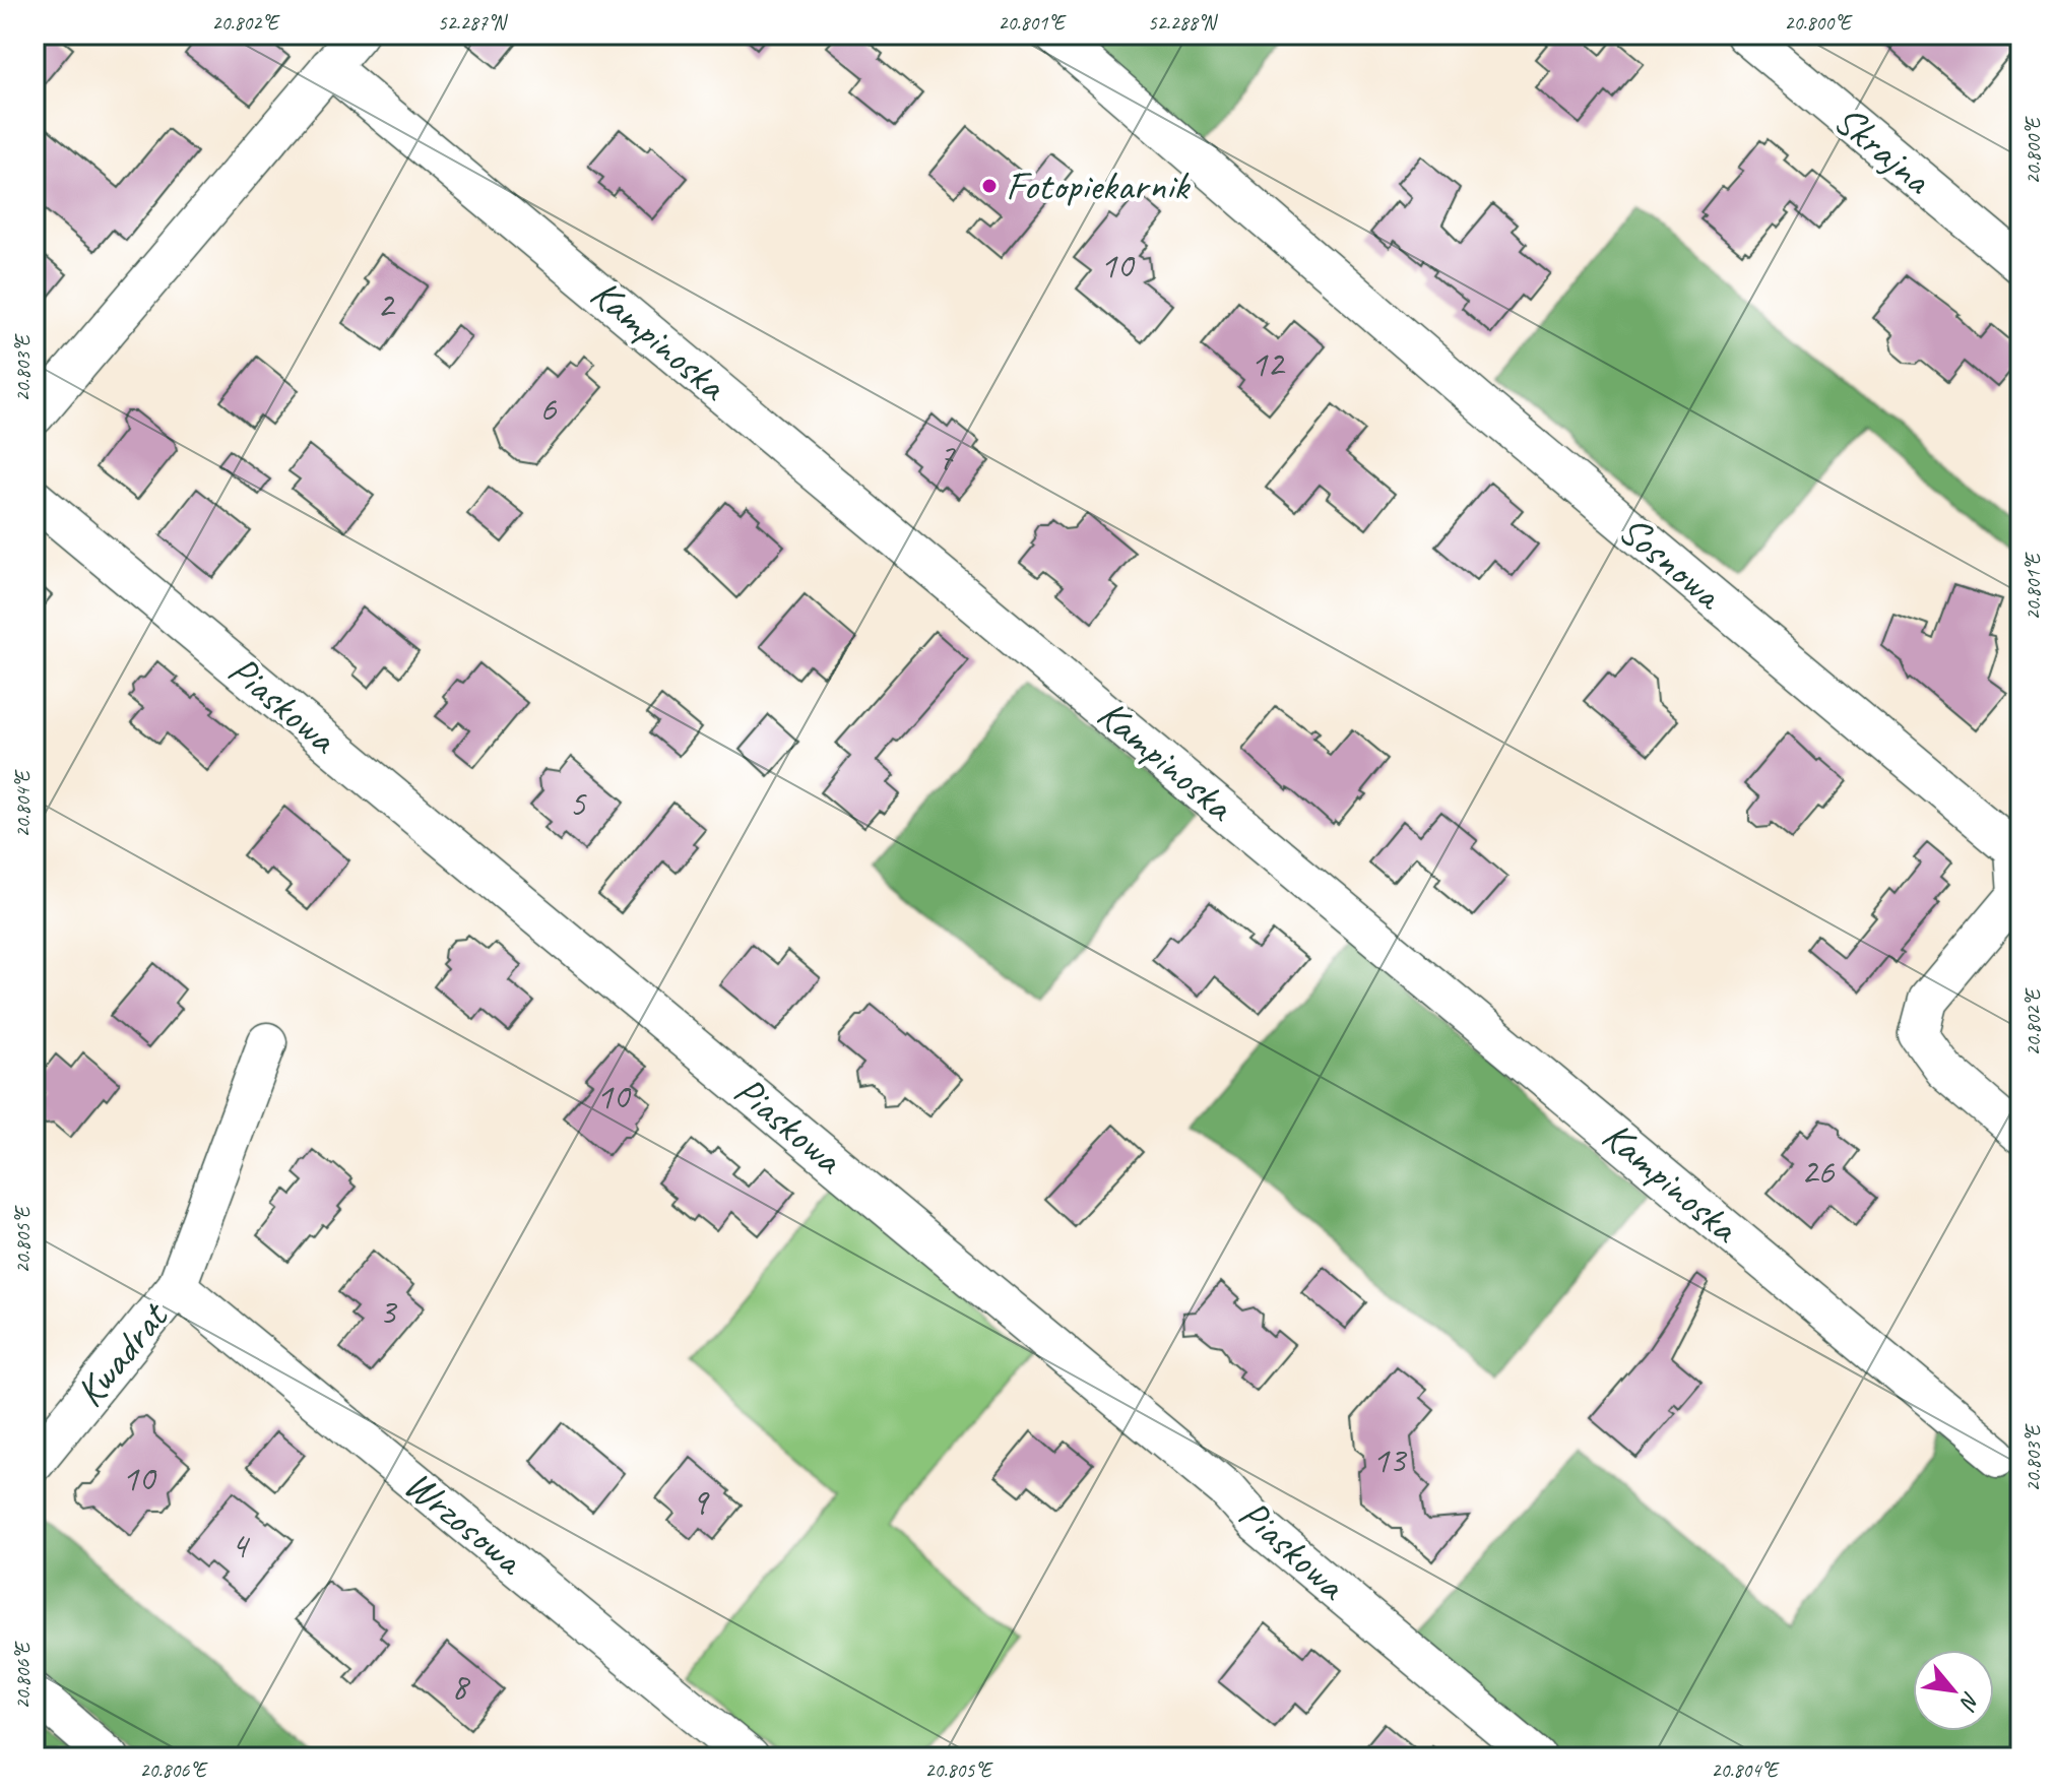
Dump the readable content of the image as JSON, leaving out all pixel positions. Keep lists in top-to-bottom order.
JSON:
{
  "streets": {
    "street": [
      "Skrajna",
      "Kampinoska",
      "Sosnowa",
      "Piaskowa",
      "Kwadrat",
      "Wrzosowa"
    ]
  },
  "crossings": [
    ["Kwadrat", "Wrzosowa"]
  ],
  "places": ["Fotopiekarnik"],
  "house_numbers": [
    "10",
    "2",
    "12",
    "6",
    "7",
    "5",
    "10",
    "26",
    "3",
    "13",
    "10",
    "9",
    "4",
    "8"
  ],
  "north": "bottom right",
  "coordinates": [
    "20.802°E",
    "52.287°N",
    "20.801°E",
    "52.288°N",
    "20.800°E",
    "20.803°E",
    "20.804°E",
    "20.805°E",
    "20.806°E"
  ]
}
